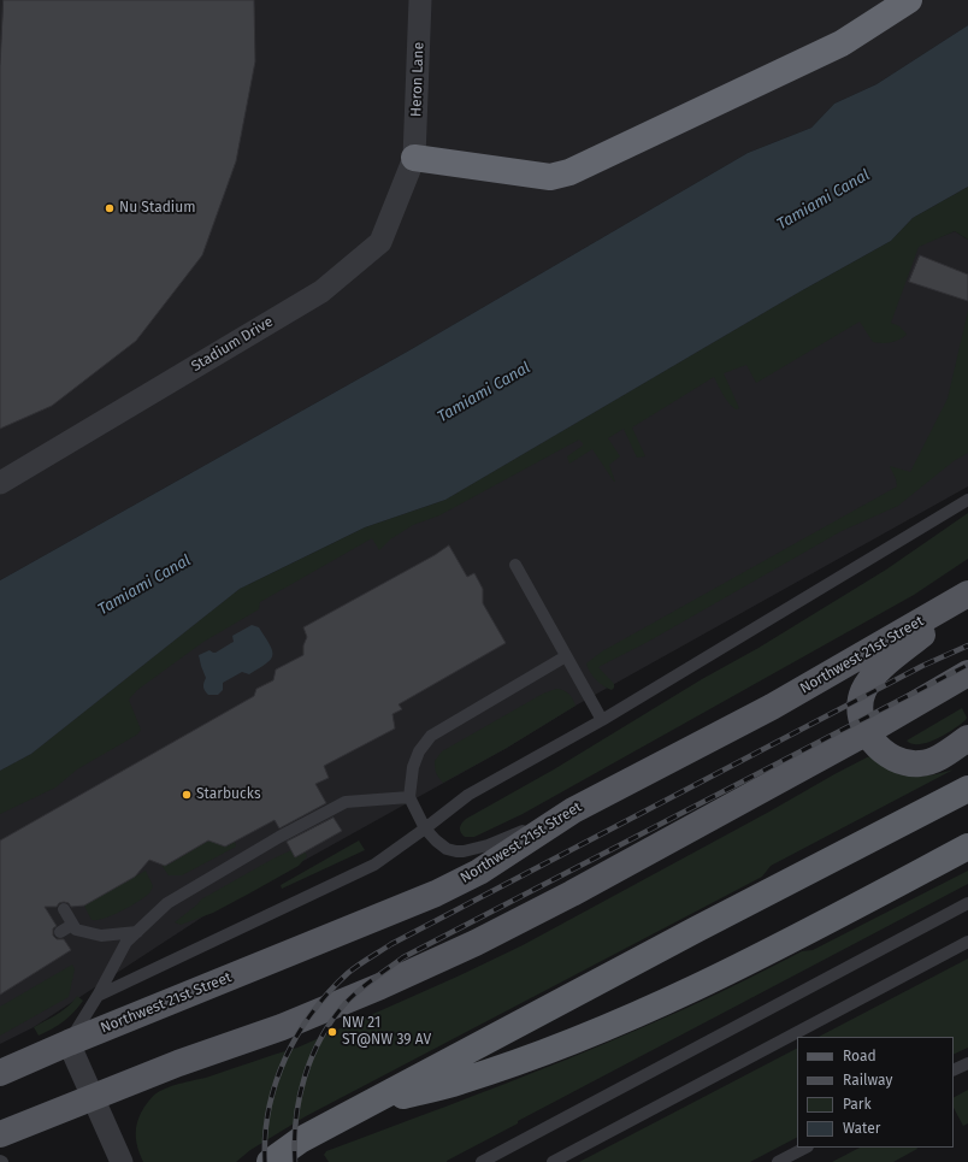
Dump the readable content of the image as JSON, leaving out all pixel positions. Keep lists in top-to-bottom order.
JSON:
{
  "streets": {
    "main road": ["Northwest 21st Street"],
    "street": ["Heron Lane", "Stadium Drive"]
  },
  "crossings": [
    ["Heron Lane", "Stadium Drive"]
  ],
  "water": ["Tamiami Canal"],
  "places": ["Nu Stadium", "Starbucks", "NW 21 ST@NW 39 AV"],
  "legend": [
    "Road",
    "Railway",
    "Park",
    "Water"
  ]
}
